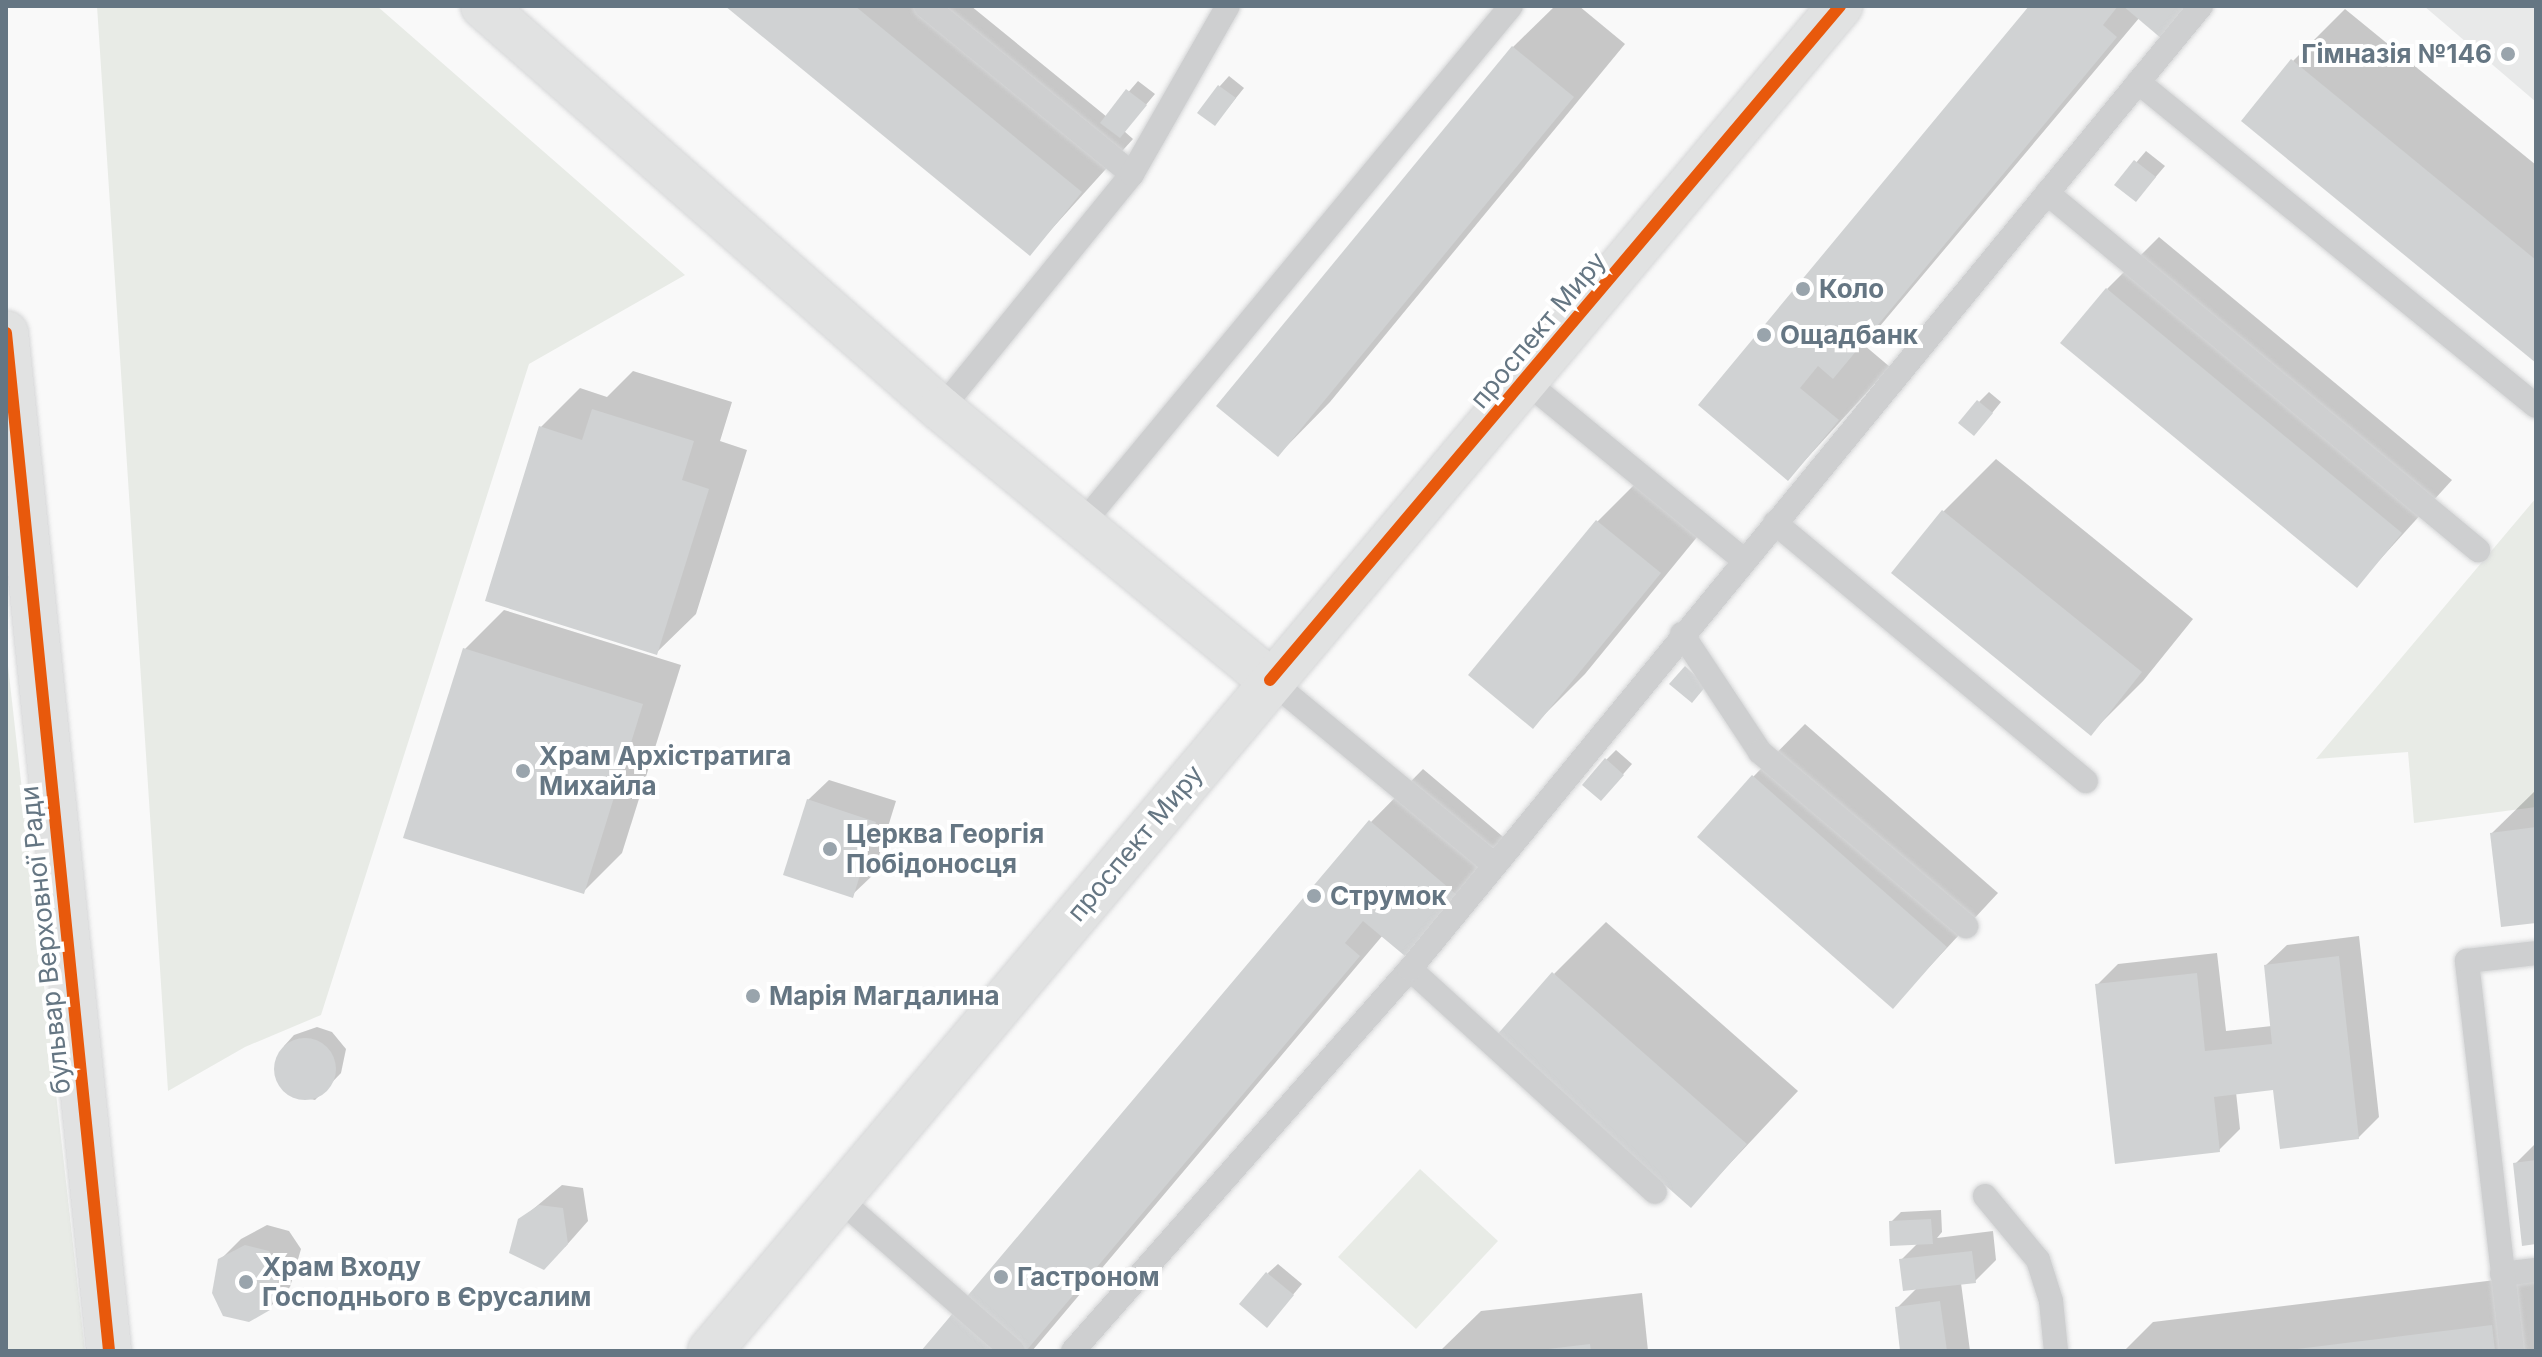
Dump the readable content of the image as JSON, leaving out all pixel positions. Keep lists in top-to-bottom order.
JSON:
{
  "streets": {
    "main road": ["проспект Миру", "бульвар Верховної Ради"]
  },
  "places": [
    "Гімназія №146",
    "Коло",
    "Ощадбанк",
    "Храм Архістратига Михайла",
    "Церква Георгія Побідоносця",
    "Струмок",
    "Марія Магдалина",
    "Гастроном",
    "Храм Входу Господнього в Єрусалим"
  ]
}
